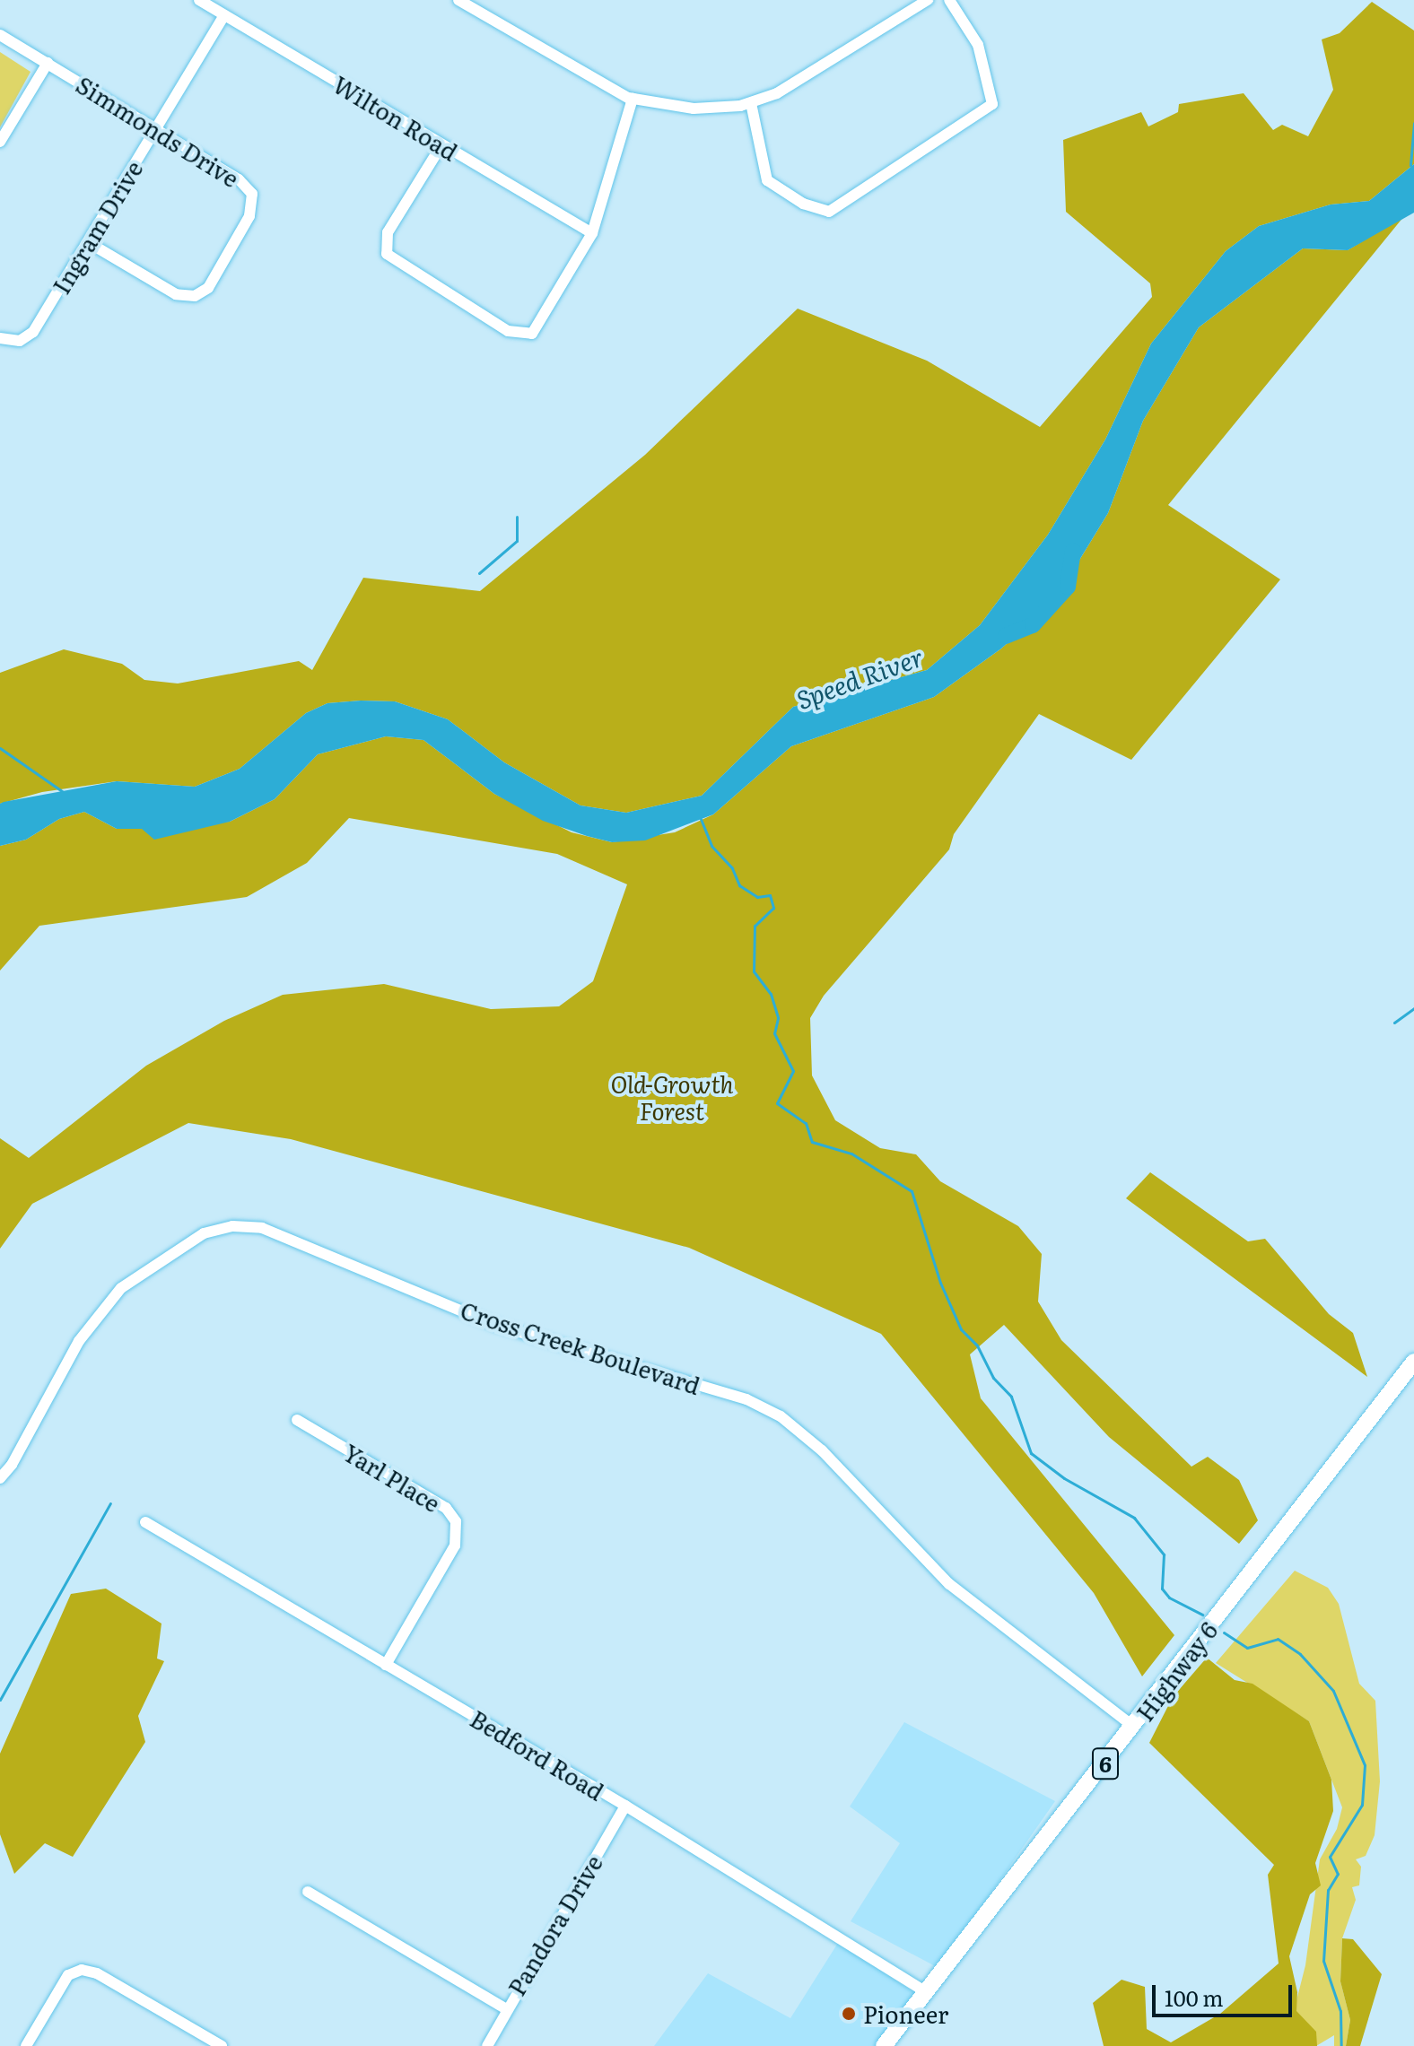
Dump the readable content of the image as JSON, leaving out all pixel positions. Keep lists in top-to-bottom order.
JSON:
{
  "streets": {
    "main road": ["Highway 6", "6"],
    "street": [
      "Wilton Road",
      "Simmonds Drive",
      "Ingram Drive",
      "Cross Creek Boulevard",
      "Yarl Place",
      "Bedford Road",
      "Pandora Drive"
    ]
  },
  "crossings": [
    ["Wilton Road", "Ingram Drive"],
    ["Simmonds Drive", "Ingram Drive"],
    ["Cross Creek Boulevard", "Highway 6"],
    ["Yarl Place", "Bedford Road"],
    ["Highway 6", "Bedford Road"],
    ["Bedford Road", "Pandora Drive"]
  ],
  "water": ["Speed River"],
  "parks": ["Old-Growth Forest"],
  "places": ["Pioneer"],
  "scale_bar": "100 m"
}
